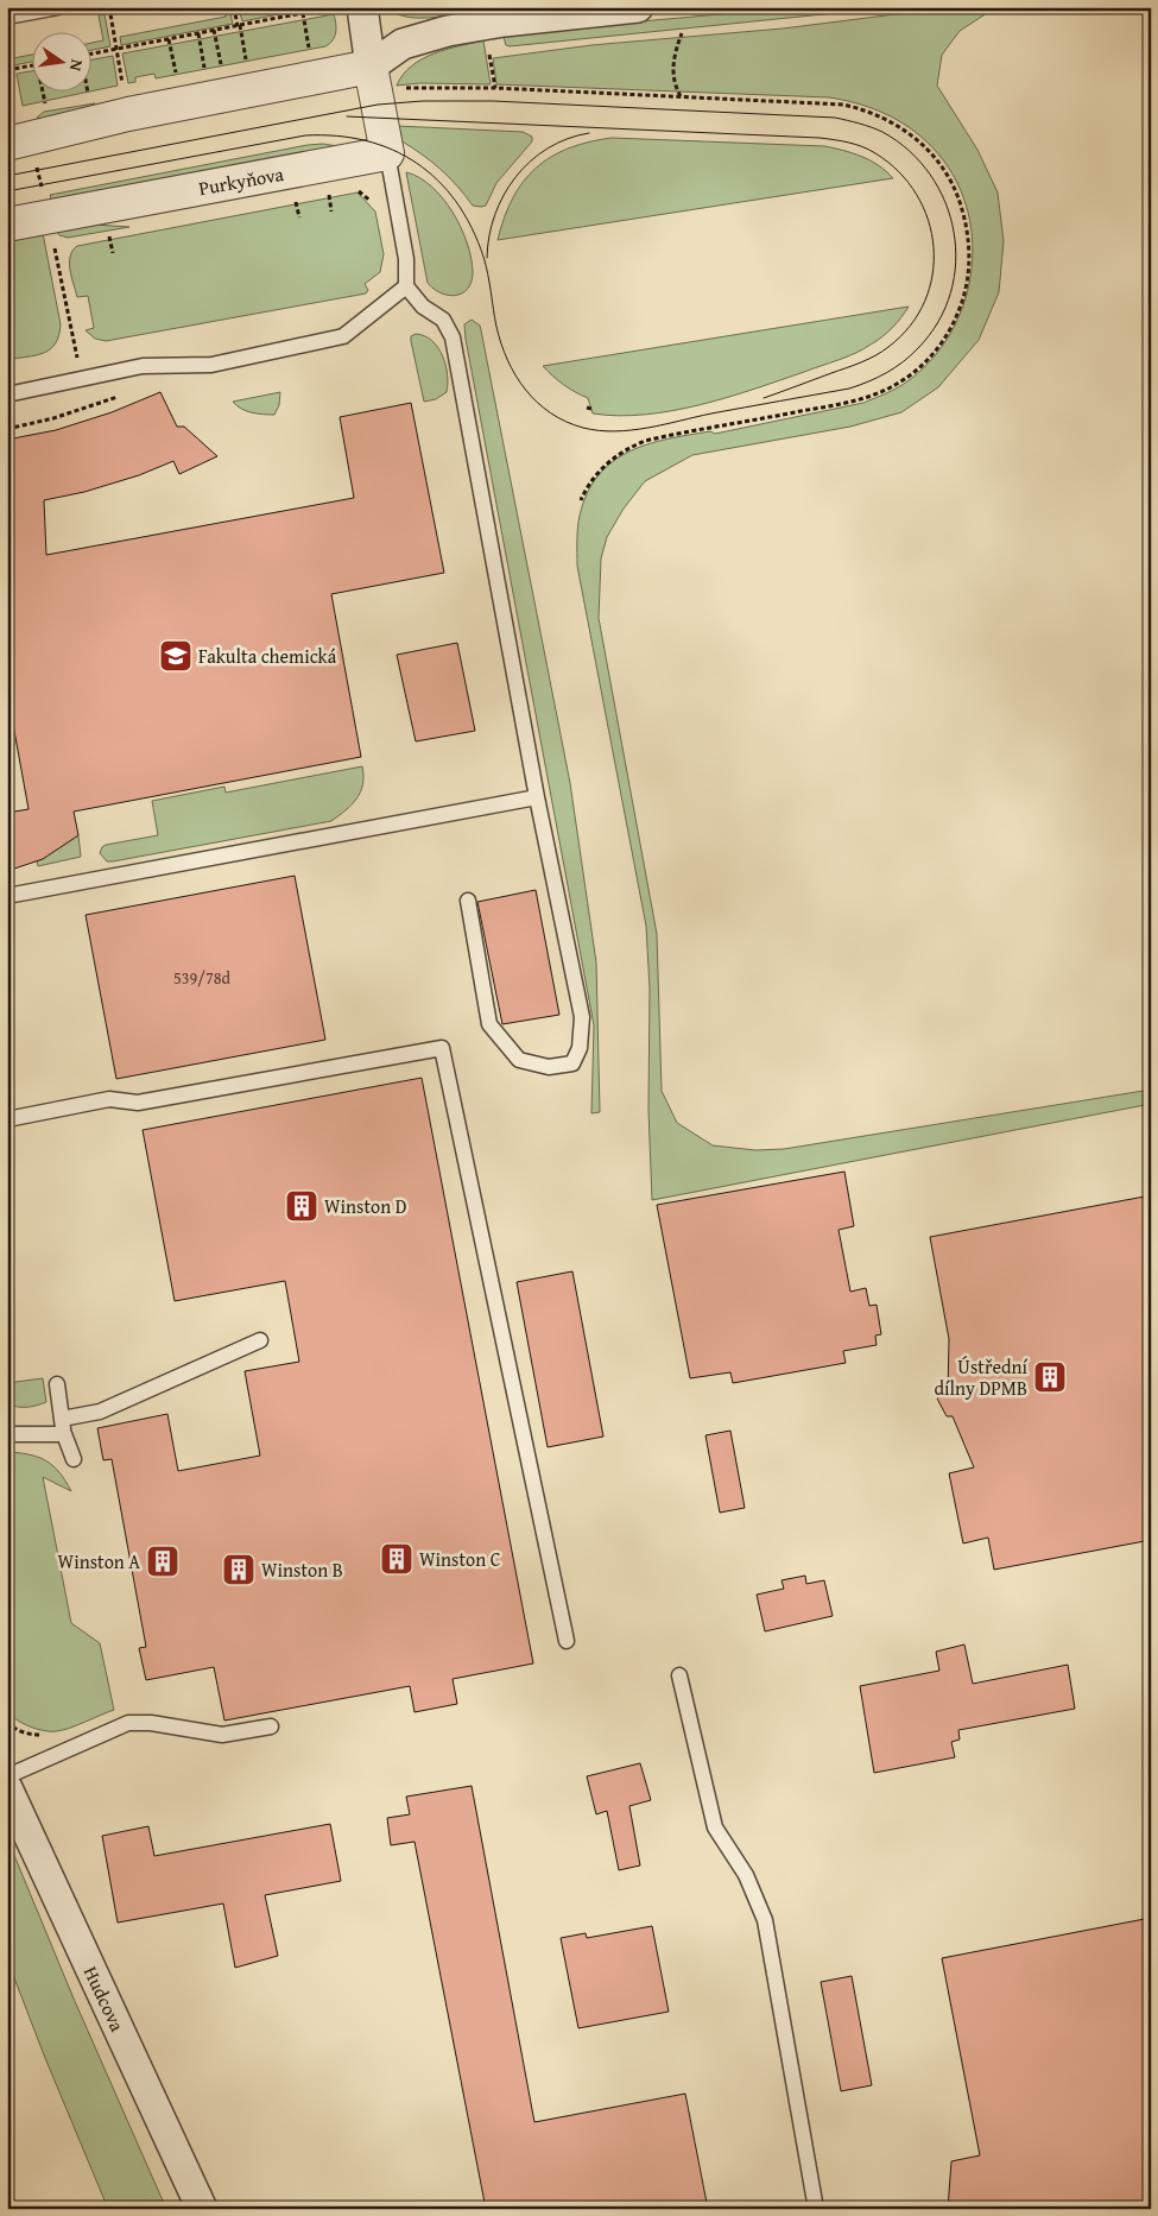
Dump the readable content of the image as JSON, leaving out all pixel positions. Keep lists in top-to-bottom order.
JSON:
{
  "streets": {
    "street": ["Purkyňova", "Hudcova"]
  },
  "places": {
    "school or university": ["Fakulta chemická"],
    "building": [
      "Winston D",
      "Ústřední dílny DPMB",
      "Winston C",
      "Winston A",
      "Winston B"
    ]
  },
  "house_numbers": ["539/78d"],
  "north": "right"
}
